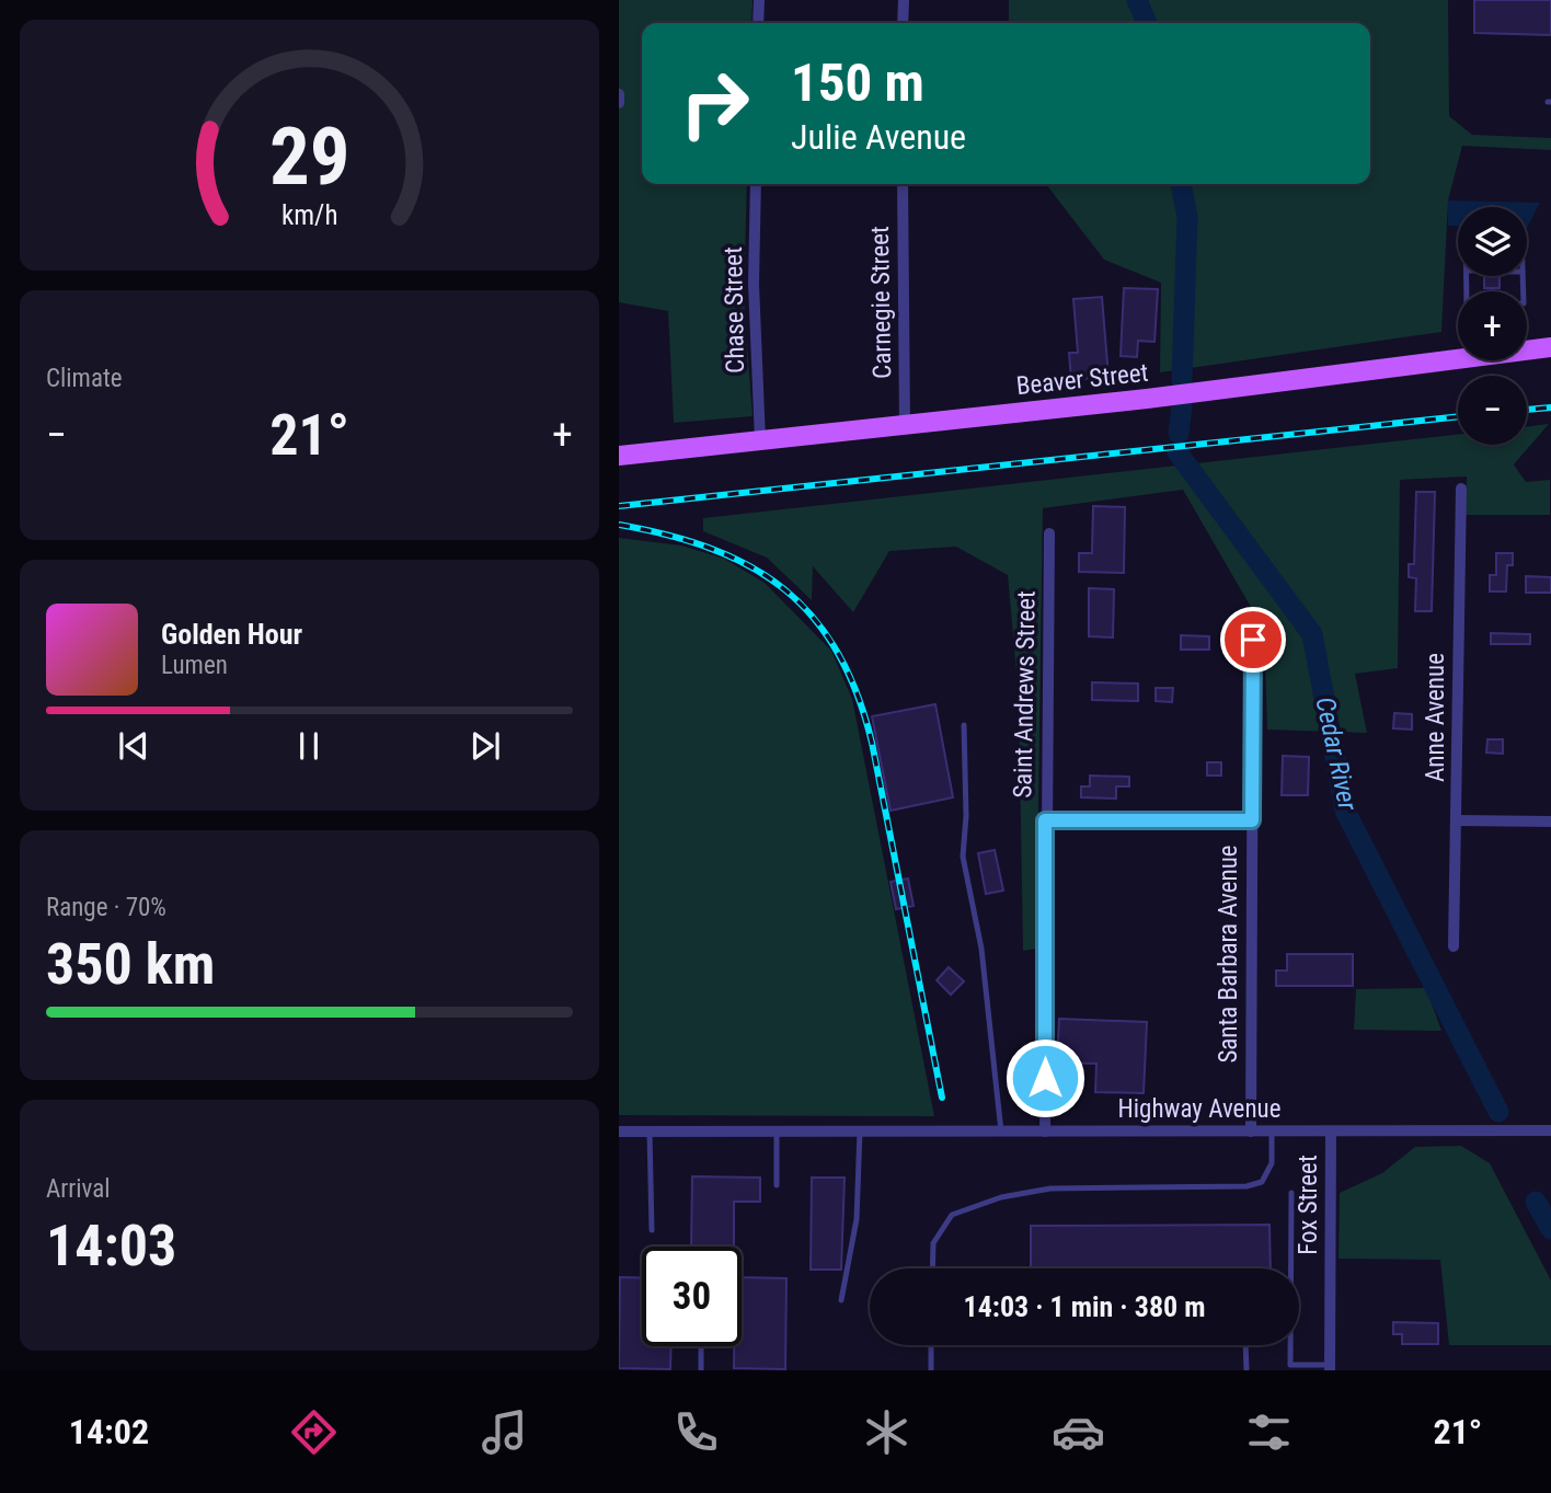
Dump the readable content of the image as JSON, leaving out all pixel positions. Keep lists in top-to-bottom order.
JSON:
{
  "streets": {
    "main road": ["Beaver Street"],
    "street": [
      "Carnegie Street",
      "Chase Street",
      "Saint Andrews Street",
      "Anne Avenue",
      "Santa Barbara Avenue",
      "Highway Avenue",
      "Fox Street"
    ]
  },
  "crossings": [
    ["Carnegie Street", "Beaver Street"],
    ["Chase Street", "Beaver Street"],
    ["Saint Andrews Street", "Highway Avenue"],
    ["Santa Barbara Avenue", "Highway Avenue"],
    ["Highway Avenue", "Fox Street"]
  ],
  "water": ["Cedar River"],
  "page": {
    "turn": ["150 m", "Julie Avenue"],
    "map_buttons": ["+", "−"],
    "tile": [
      "Climate",
      ["Range · 70%", "350 km"],
      ["Arrival", "14:03"]
    ],
    "heat": ["−", "21°", "+"],
    "song": ["Golden Hour", "Lumen"],
    "limit": "30",
    "trip": "14:03 · 1 min · 380 m",
    "tabs": ["14:02", "21°"],
    "gauge": ["29", "km/h"]
  }
}
